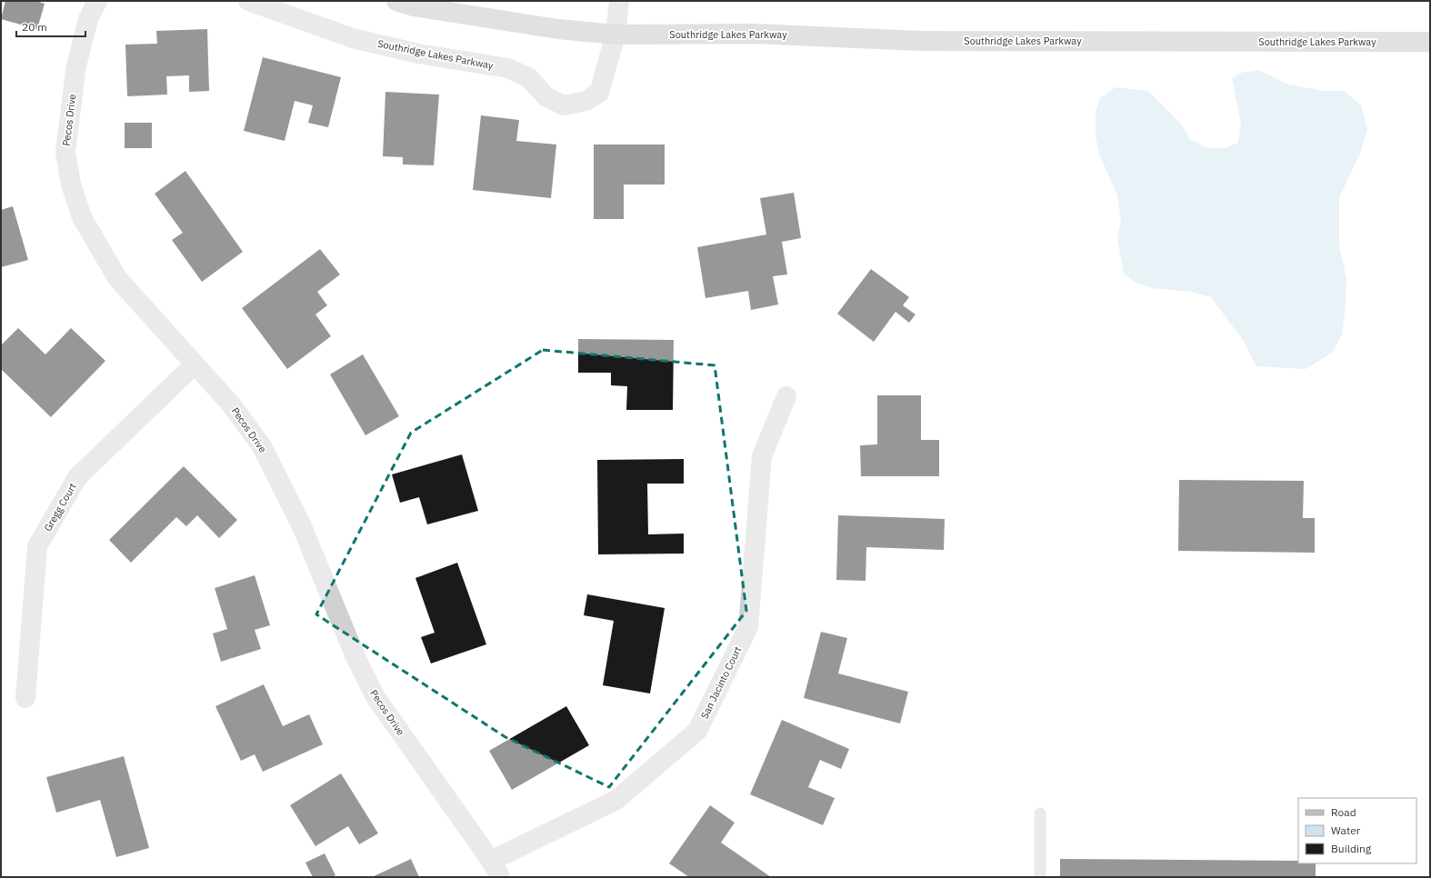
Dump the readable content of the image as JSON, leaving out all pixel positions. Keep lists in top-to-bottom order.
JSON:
{
  "streets": {
    "street": [
      "Southridge Lakes Parkway",
      "Pecos Drive",
      "Gregg Court",
      "San Jacinto Court"
    ]
  },
  "crossings": [
    ["Pecos Drive", "Gregg Court"],
    ["Pecos Drive", "San Jacinto Court"]
  ],
  "legend": ["Road", "Water", "Building"],
  "scale_bar": "20 m"
}
